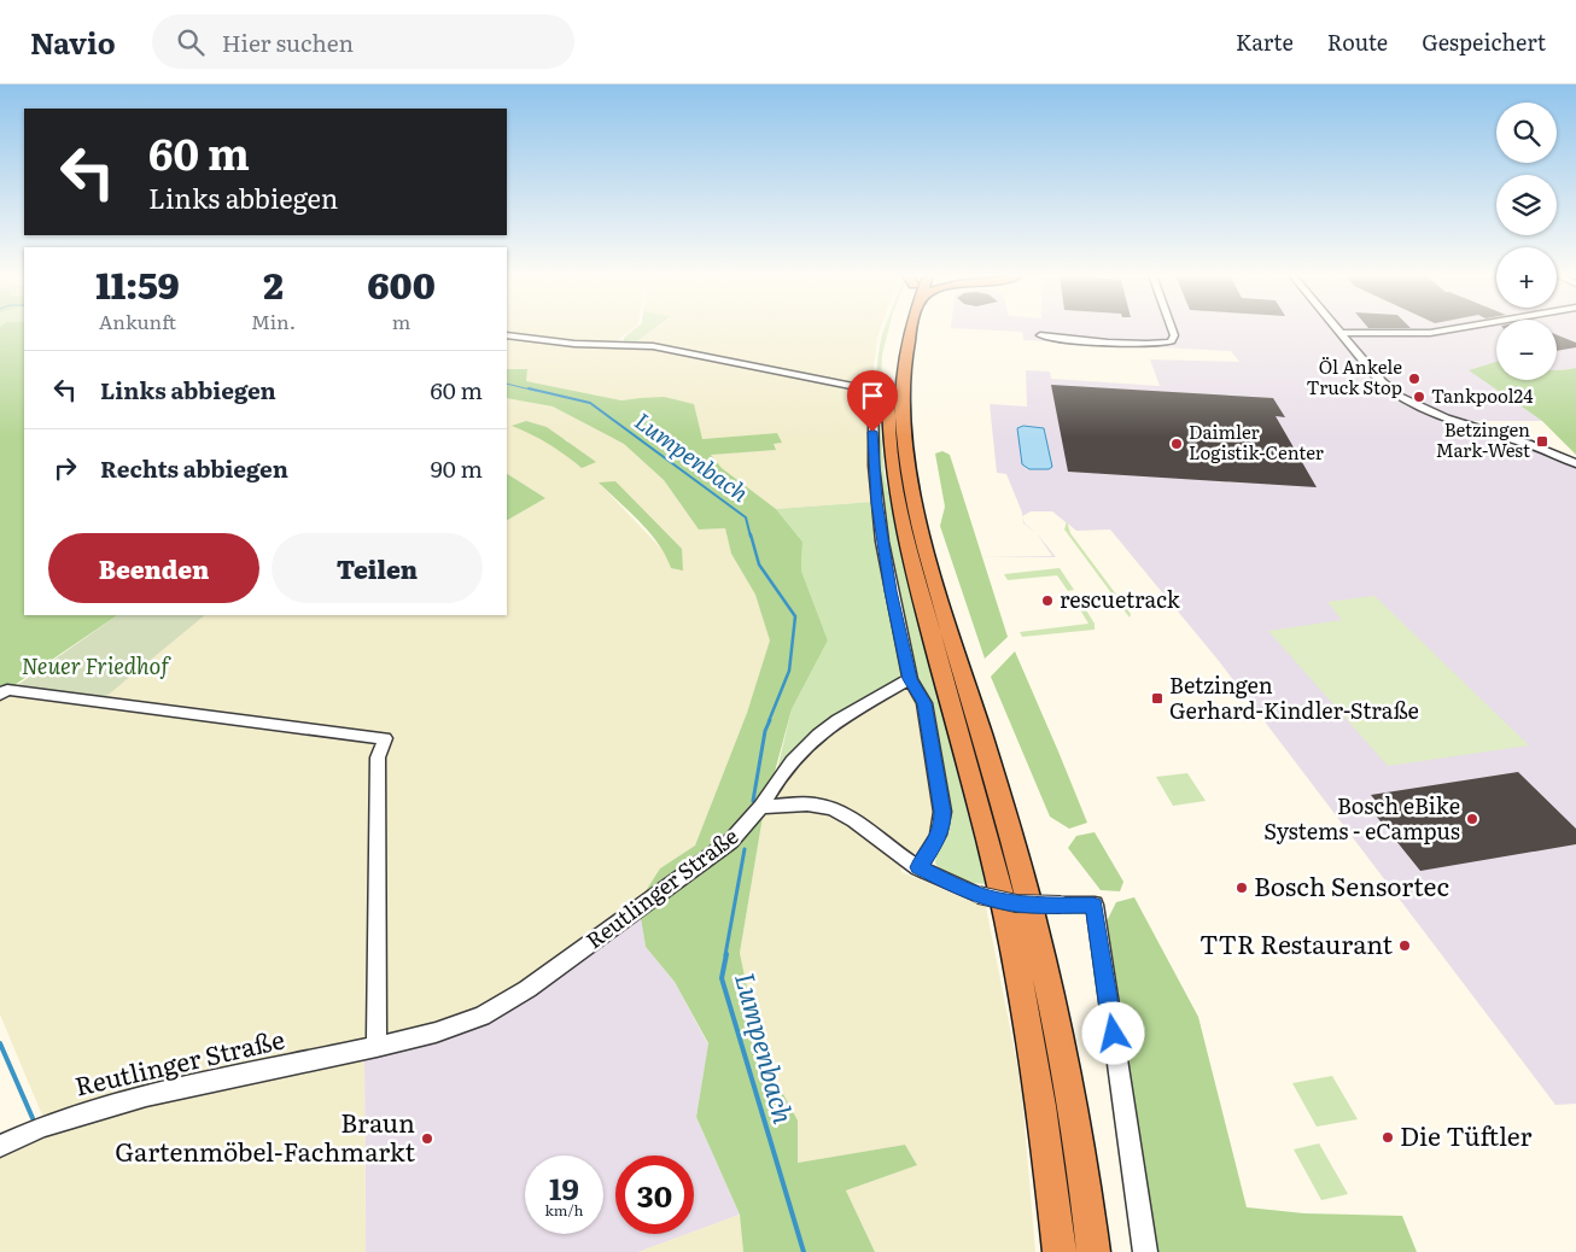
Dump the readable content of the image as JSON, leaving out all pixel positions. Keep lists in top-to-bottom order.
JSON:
{
  "streets": {
    "street": ["Reutlinger Straße"]
  },
  "water": ["Lumpenbach"],
  "parks": ["Neuer Friedhof"],
  "places": {
    "other": [
      "Öl Ankele Truck Stop",
      "Tankpool24",
      "Daimler Logistik-Center",
      "rescuetrack",
      "Bosch eBike Systems - eCampus",
      "Bosch Sensortec",
      "TTR Restaurant",
      "Die Tüftler",
      "Braun Gartenmöbel-Fachmarkt"
    ],
    "transit": ["Betzingen Mark-West", "Betzingen Gerhard-Kindler-Straße"]
  },
  "page": {
    "header": "Navio",
    "search": "Hier suchen",
    "nav": ["Karte", "Route", "Gespeichert"],
    "map_buttons": ["+", "−"],
    "turn": ["60 m", "Links abbiegen"],
    "eta": [
      "11:59",
      "Ankunft",
      "2",
      "Min.",
      "600",
      "m"
    ],
    "list": [
      {
        "name": "Links abbiegen",
        "value": "60 m"
      },
      {
        "name": "Rechts abbiegen",
        "value": "90 m"
      }
    ],
    "buttons": ["Beenden", "Teilen"],
    "speed": "19 km/h",
    "limit": "30"
  }
}
